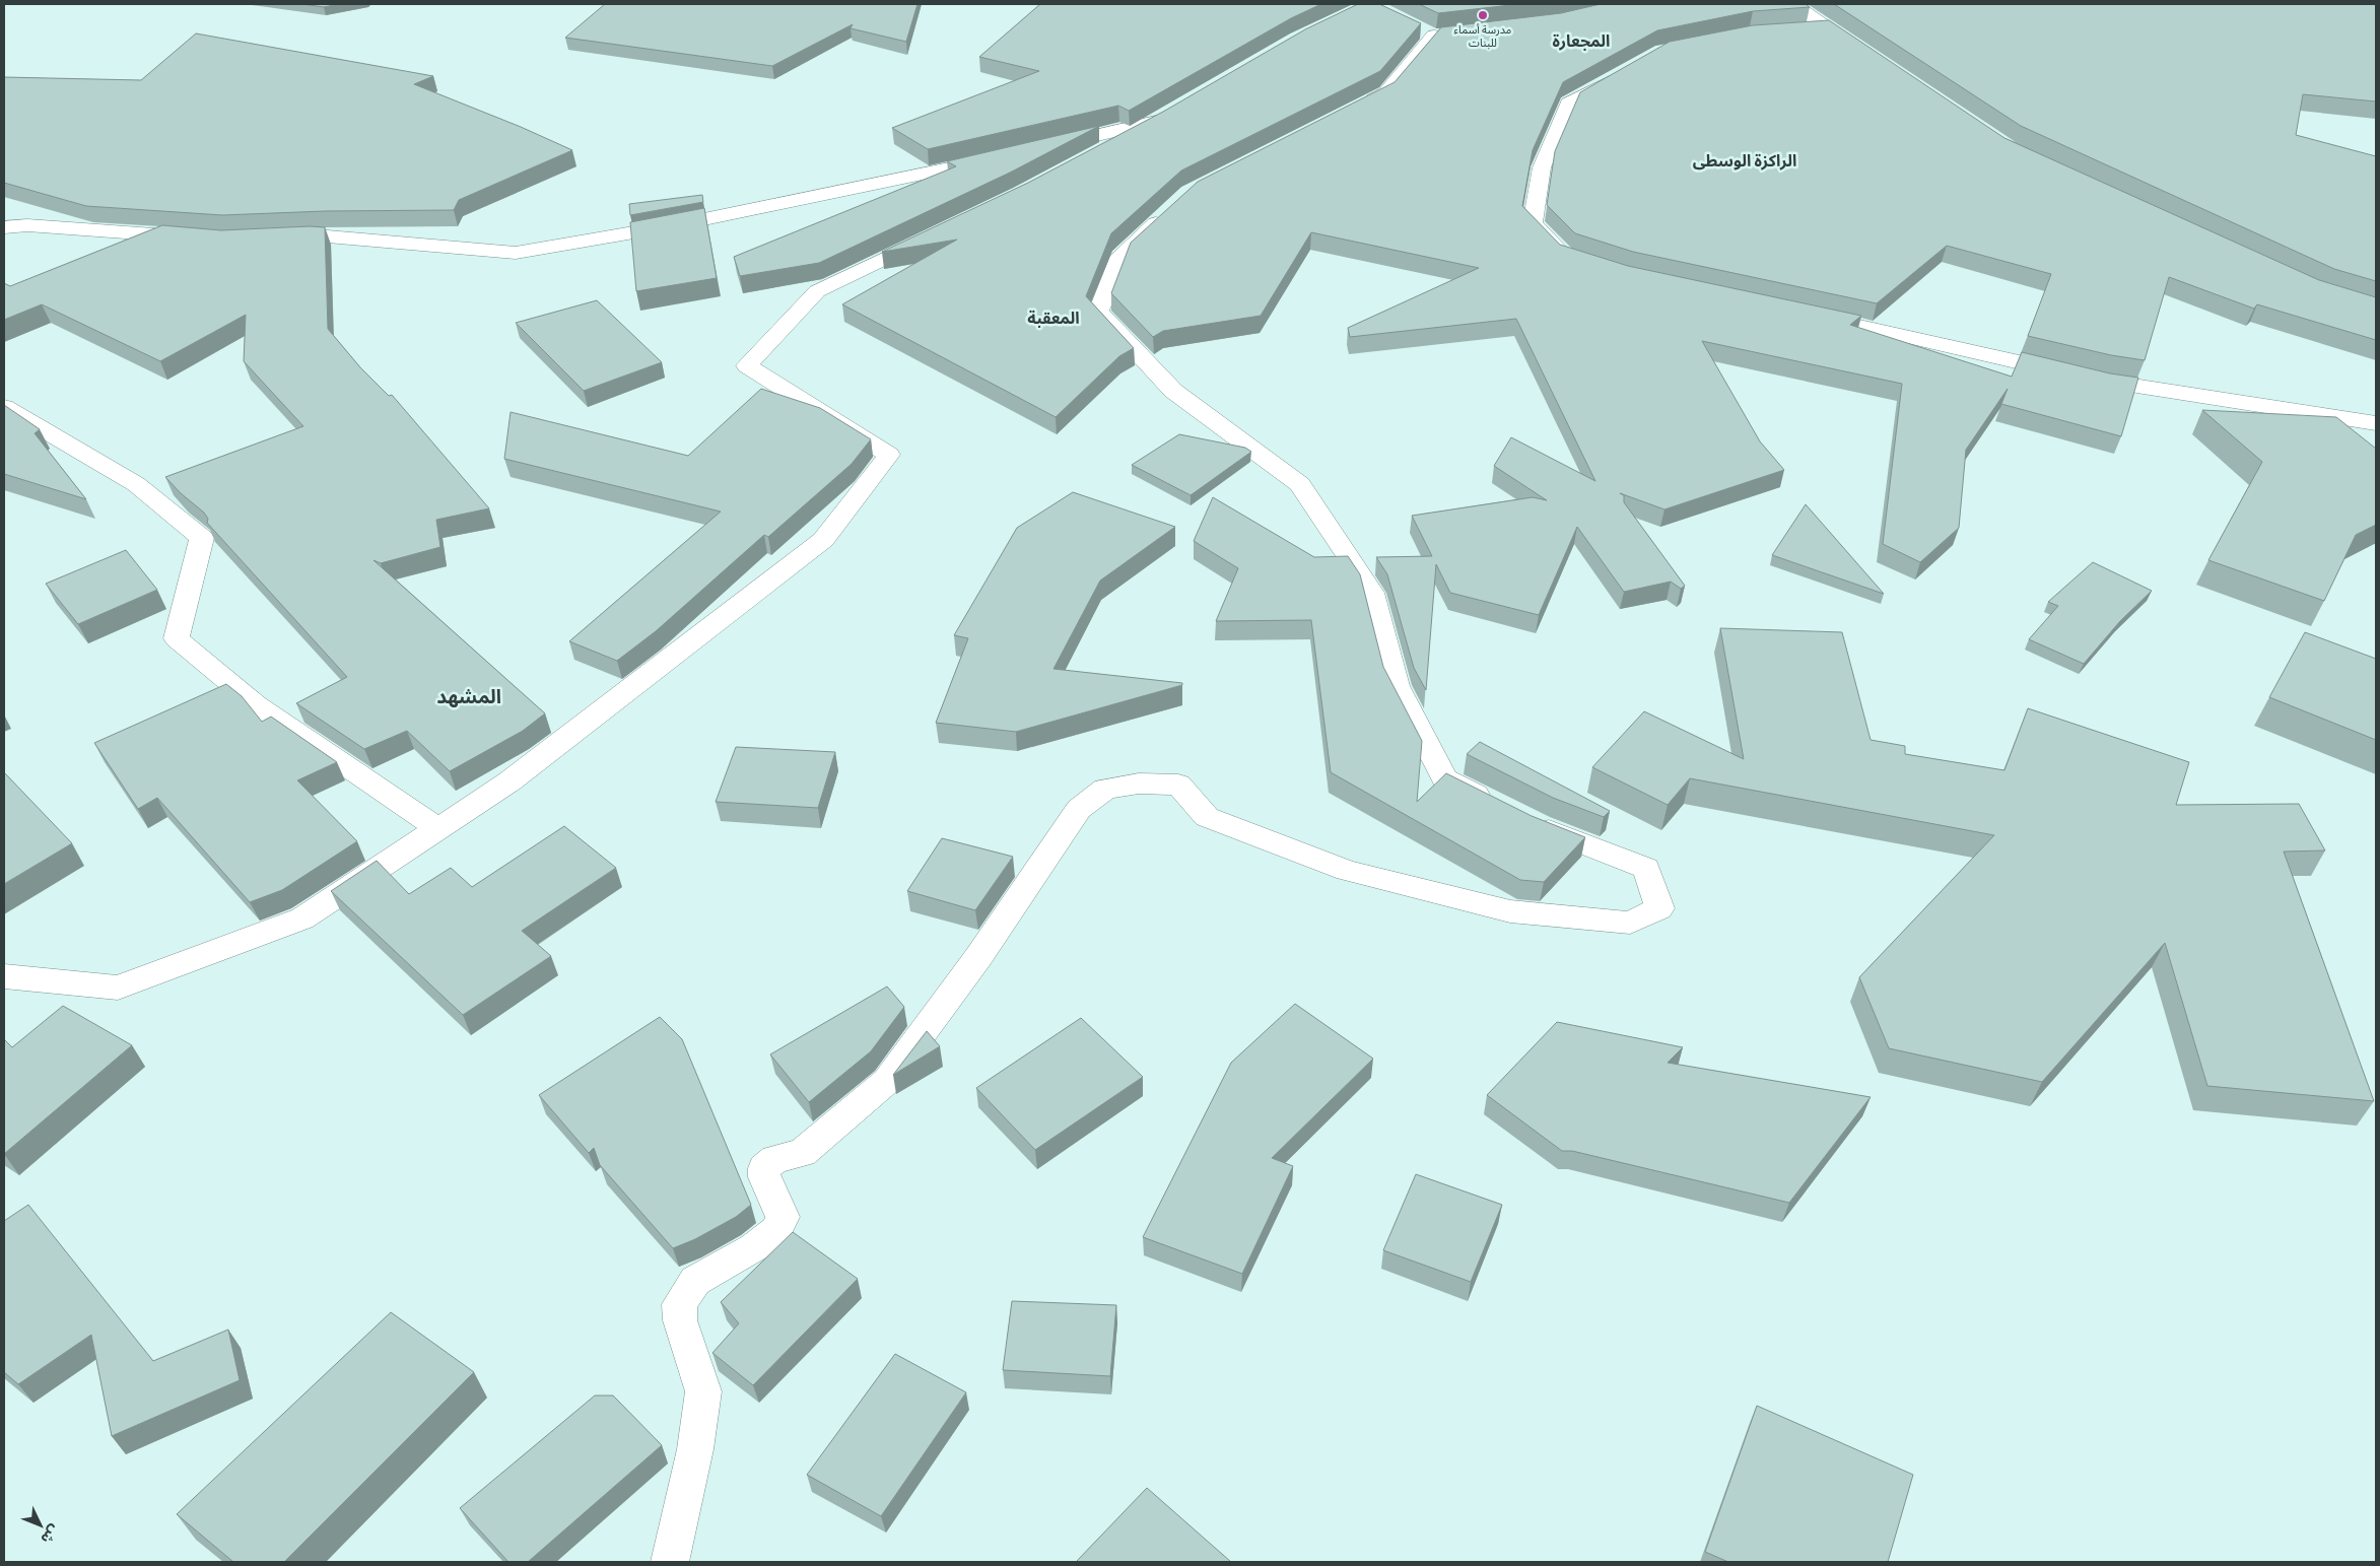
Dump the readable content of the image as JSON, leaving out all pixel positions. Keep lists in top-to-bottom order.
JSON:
{
  "districts": [
    "المجعارة",
    "الراكزة الوسطى",
    "المعقبة",
    "المشهد"
  ],
  "places": ["مدرسة أسماء للبنات"],
  "north": "bottom right"
}
